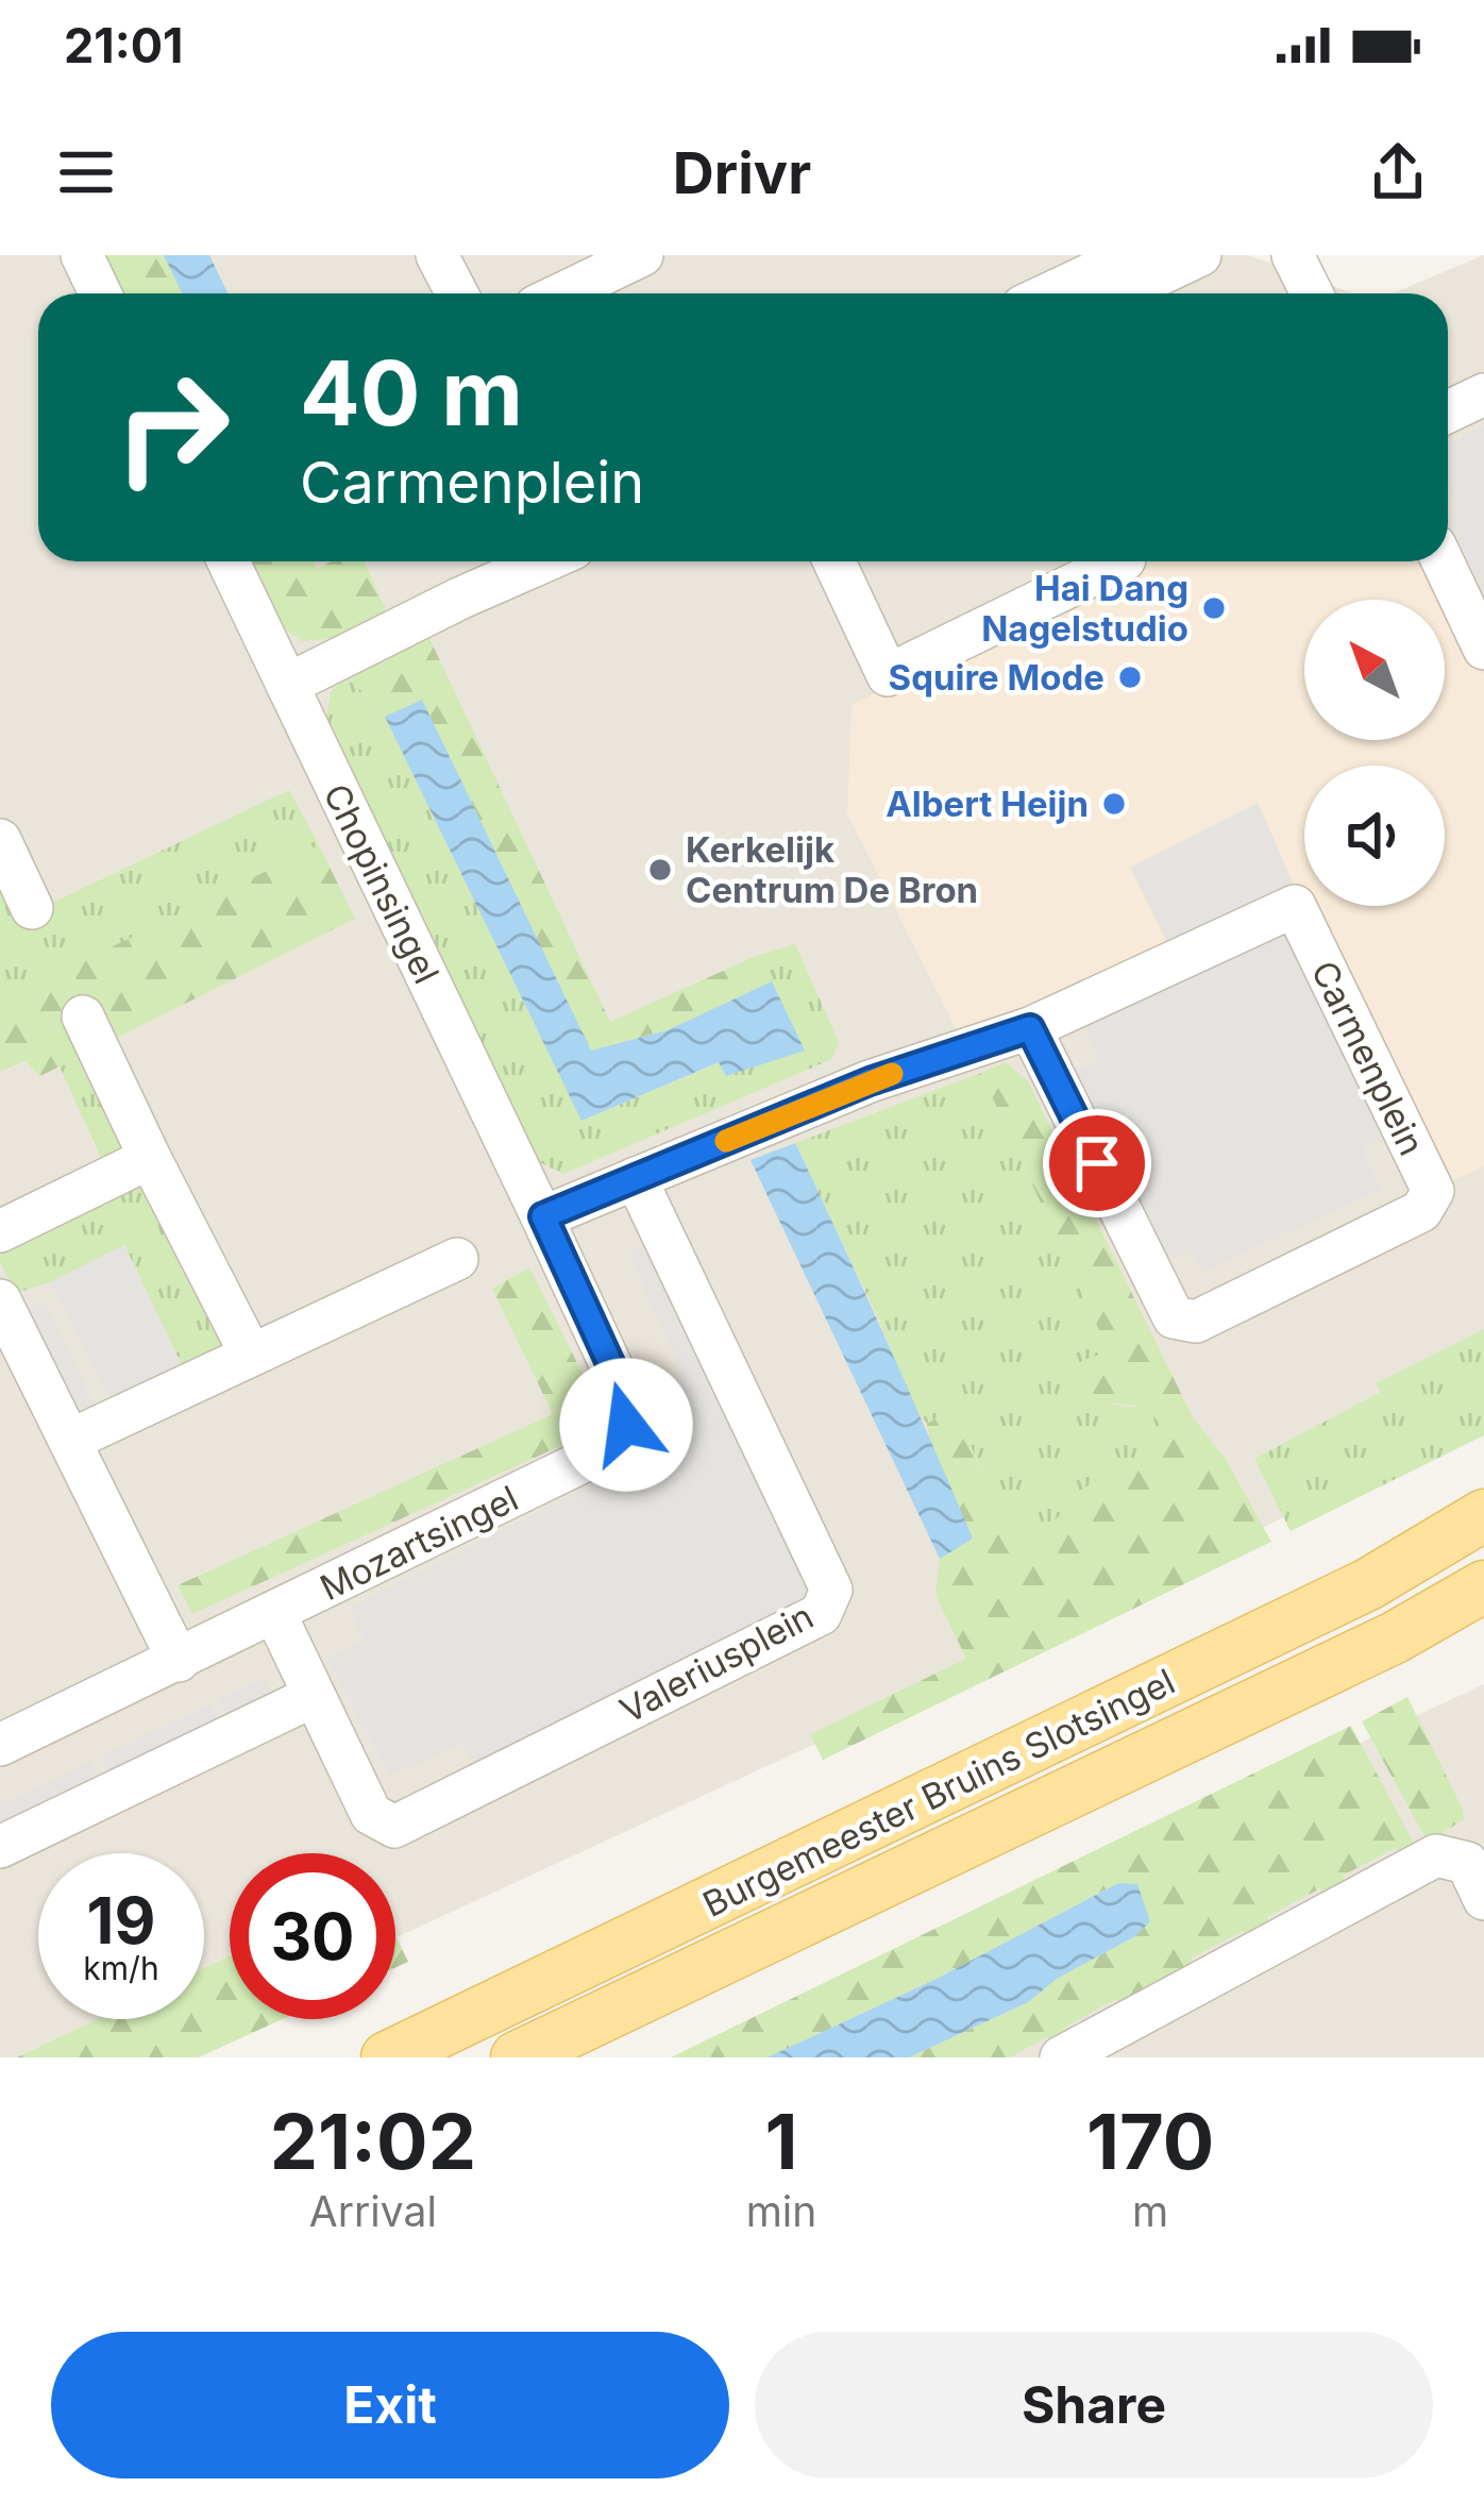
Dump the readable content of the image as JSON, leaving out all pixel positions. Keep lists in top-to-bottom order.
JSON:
{
  "streets": {
    "main road": ["Burgemeester Bruins Slotsingel"],
    "street": [
      "Chopinsingel",
      "Carmenplein",
      "Mozartsingel",
      "Valeriusplein"
    ]
  },
  "crossings": [
    ["Chopinsingel", "Carmenplein"],
    ["Chopinsingel", "Mozartsingel"],
    ["Carmenplein", "Mozartsingel"],
    ["Carmenplein", "Valeriusplein"],
    ["Mozartsingel", "Valeriusplein"]
  ],
  "places": [
    "Hai Dang Nagelstudio",
    "Squire Mode",
    "Albert Heijn",
    "Kerkelijk Centrum De Bron"
  ],
  "north": "top left",
  "page": {
    "status": "21:01",
    "header": "Drivr",
    "turn": ["40 m", "Carmenplein"],
    "speed": "19 km/h",
    "limit": "30",
    "eta": [
      "21:02",
      "Arrival",
      "1",
      "min",
      "170",
      "m"
    ],
    "buttons": ["Exit", "Share"]
  }
}
